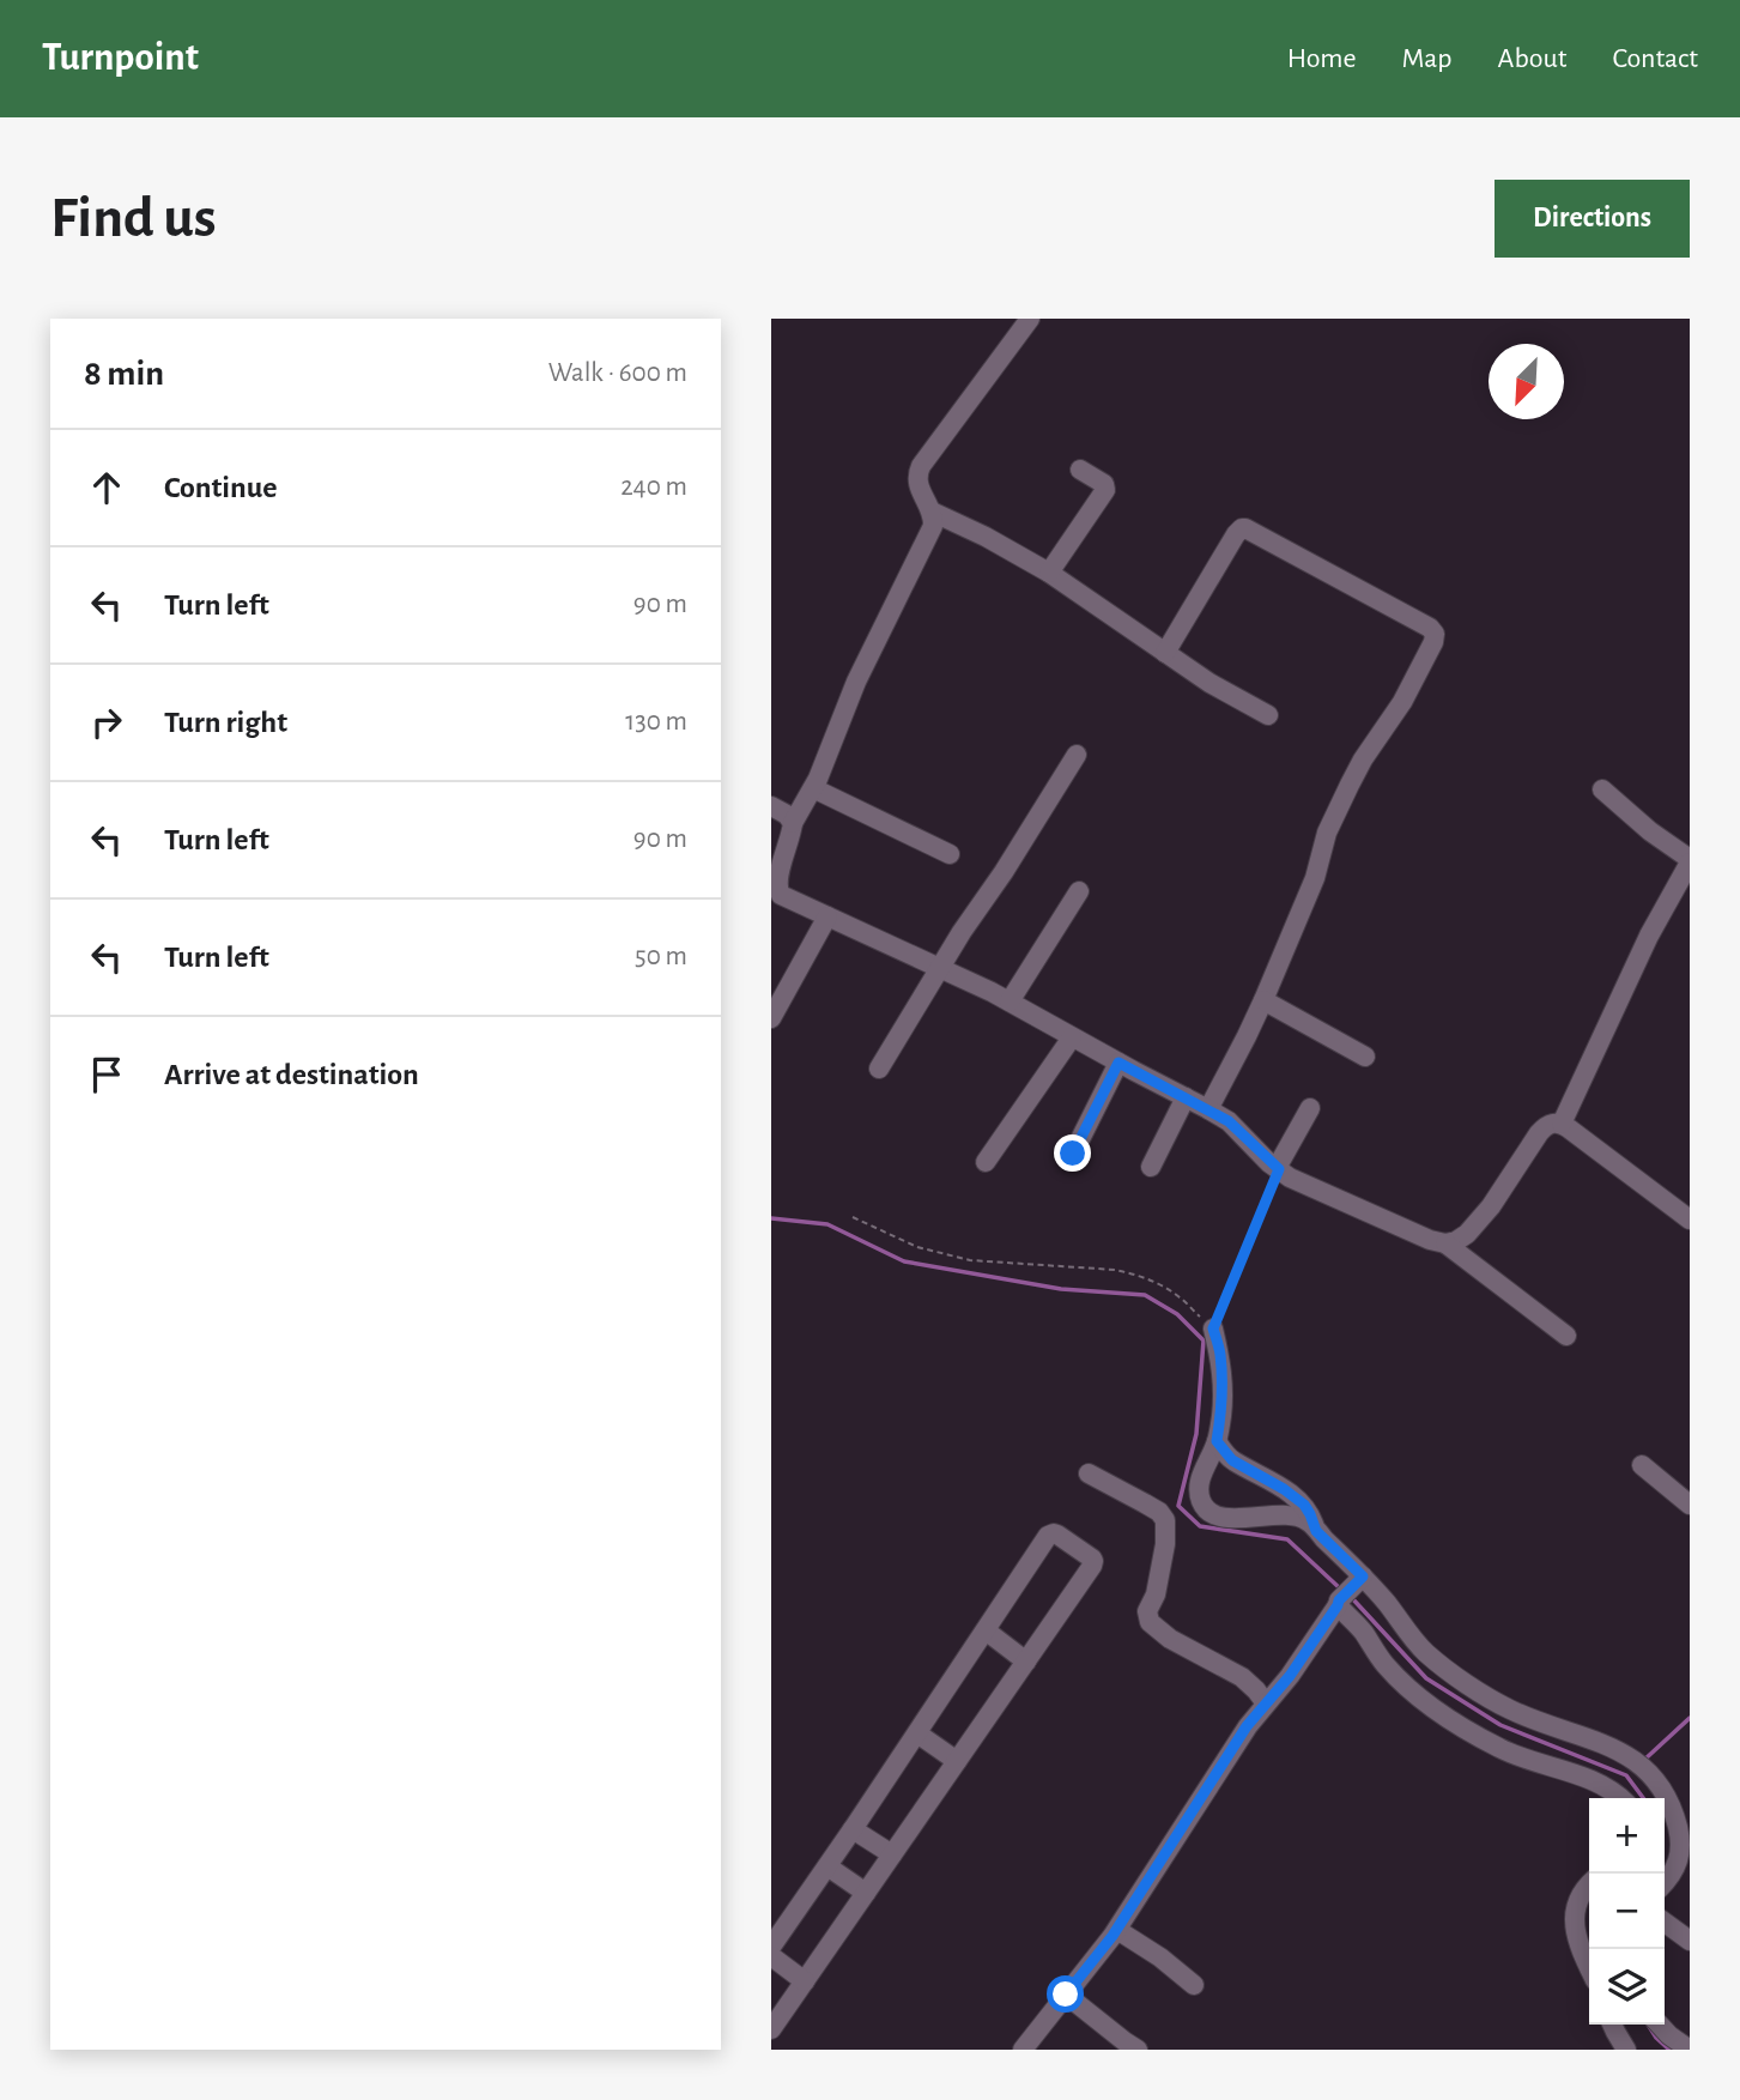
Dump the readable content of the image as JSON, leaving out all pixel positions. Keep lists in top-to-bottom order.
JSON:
{
  "north": "bottom left",
  "page": {
    "header": "Turnpoint",
    "nav": [
      "Home",
      "Map",
      "About",
      "Contact"
    ],
    "buttons": "Directions",
    "title": "Find us",
    "heading": ["8 min", "Walk · 600 m"],
    "list": [
      ["Continue", "240 m"],
      ["Turn left", "90 m"],
      ["Turn right", "130 m"],
      ["Turn left", "90 m"],
      ["Turn left", "50 m"],
      "Arrive at destination"
    ],
    "map_buttons": ["+", "−"]
  }
}
